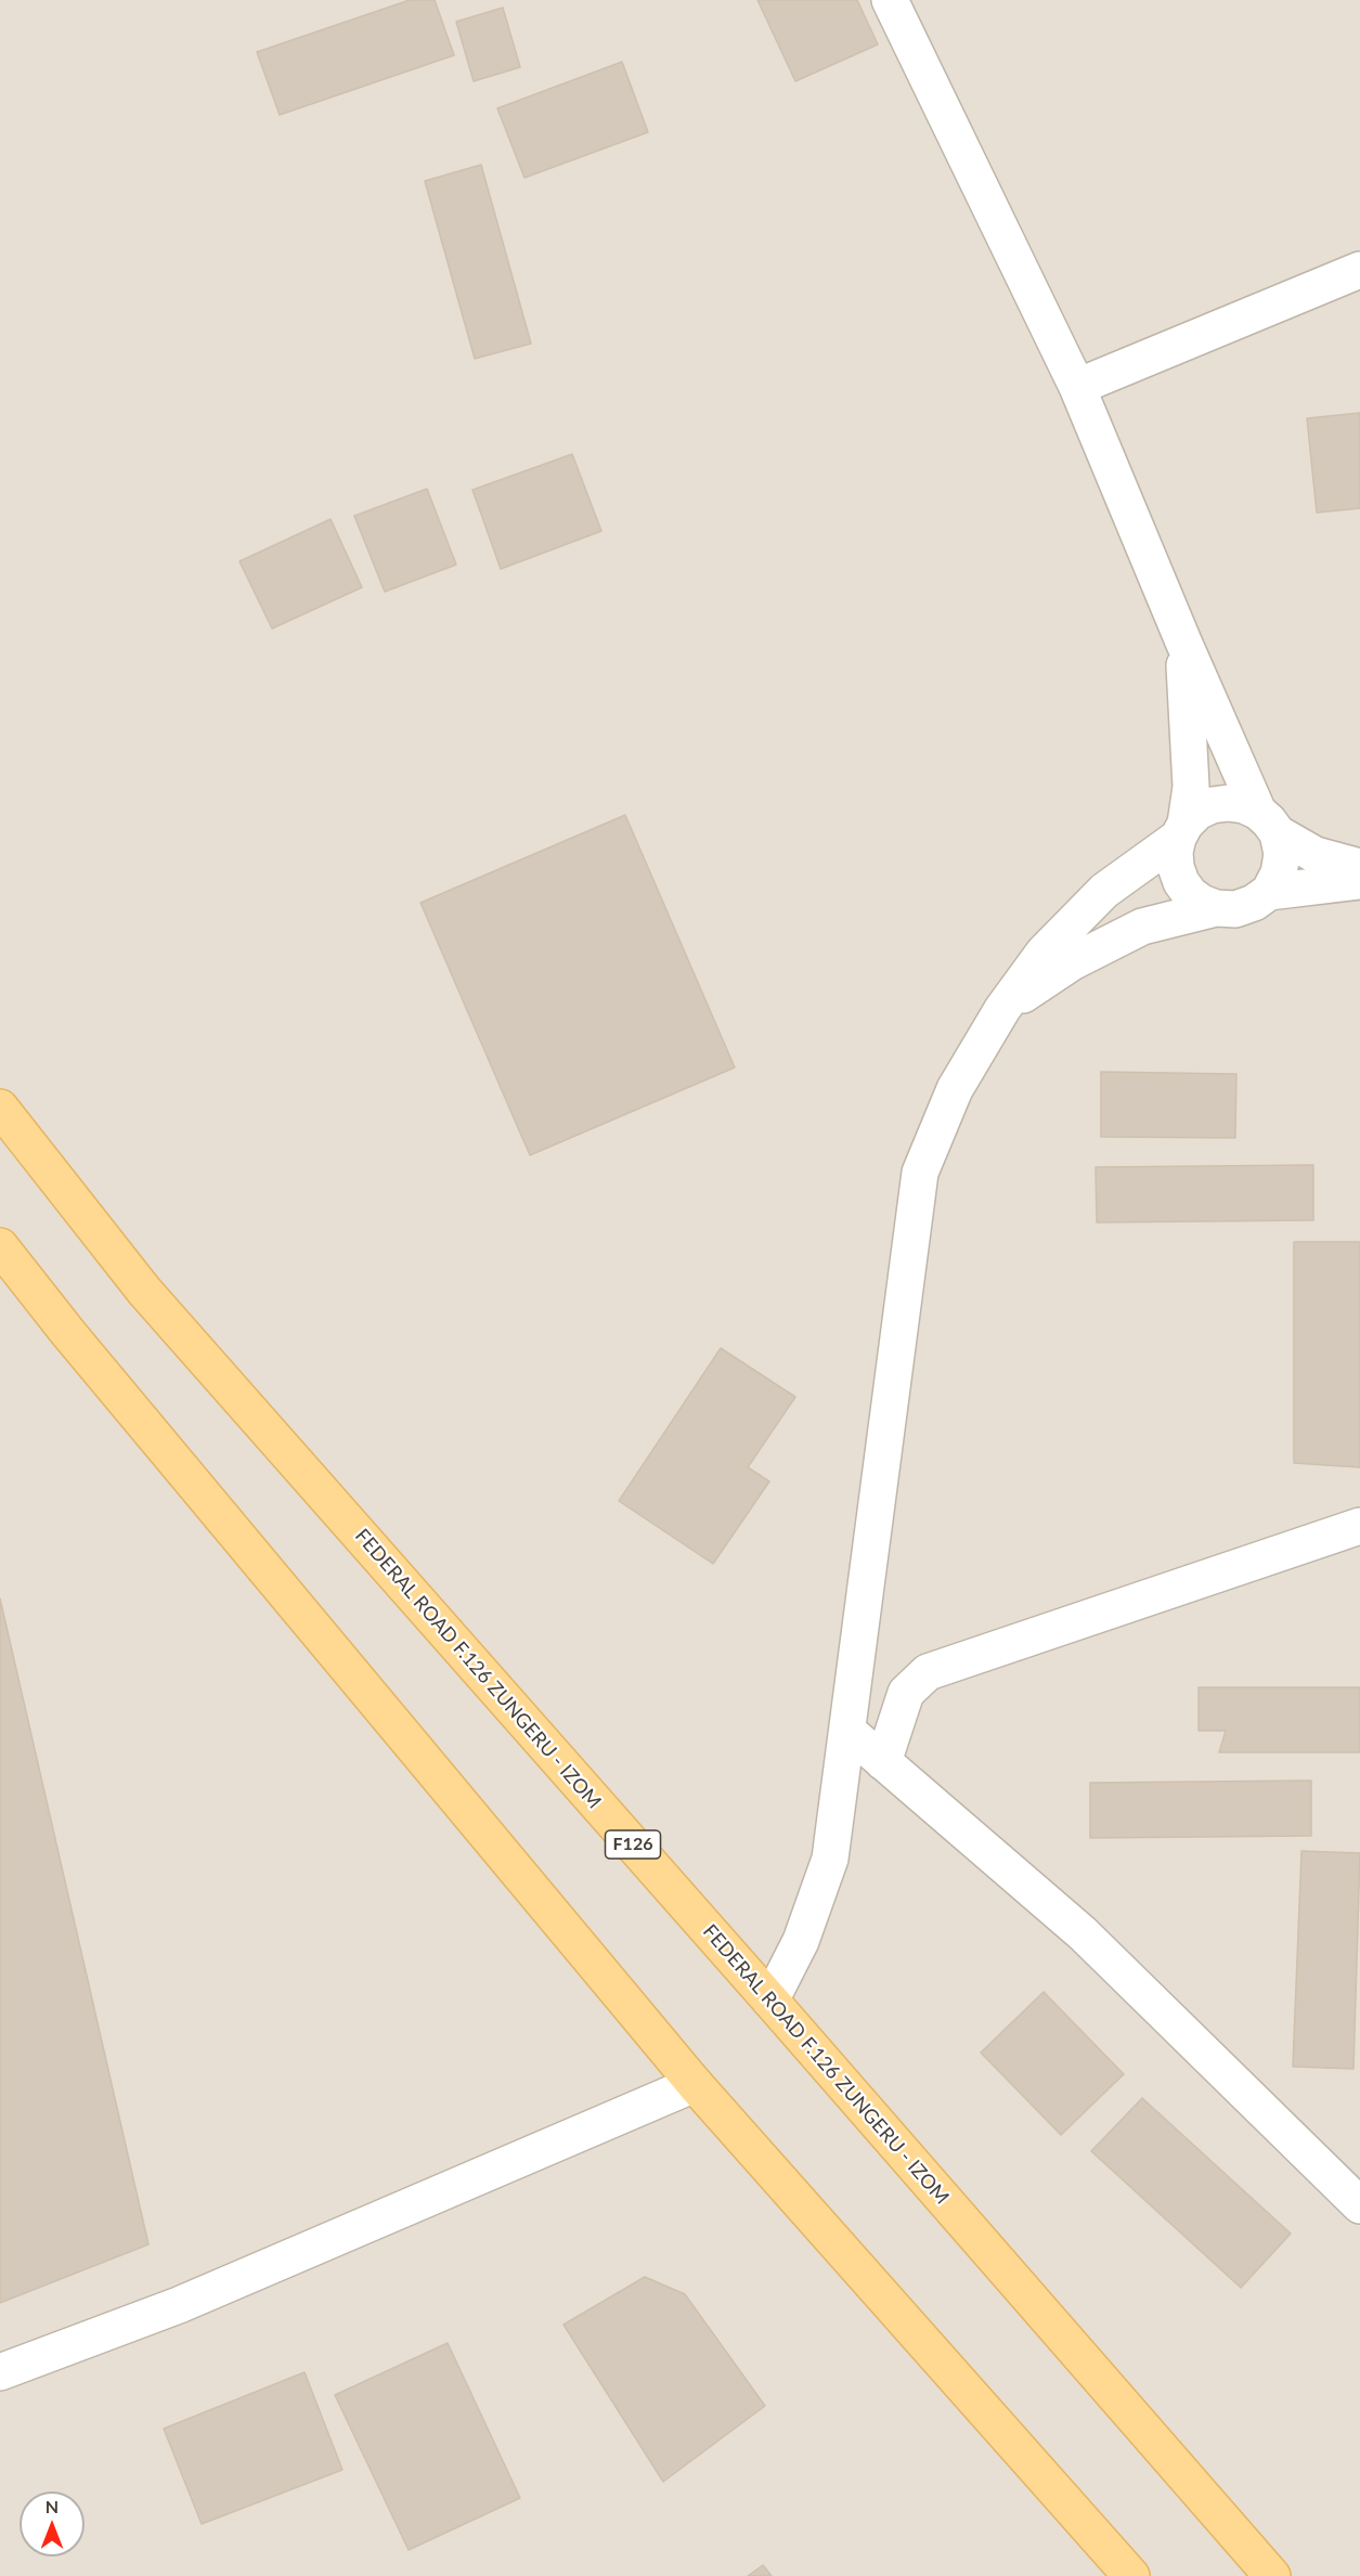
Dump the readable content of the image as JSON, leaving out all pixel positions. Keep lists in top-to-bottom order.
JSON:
{
  "streets": {
    "main road": ["FEDERAL ROAD F.126 ZUNGERU - IZOM", "F126"]
  },
  "north": "top"
}
